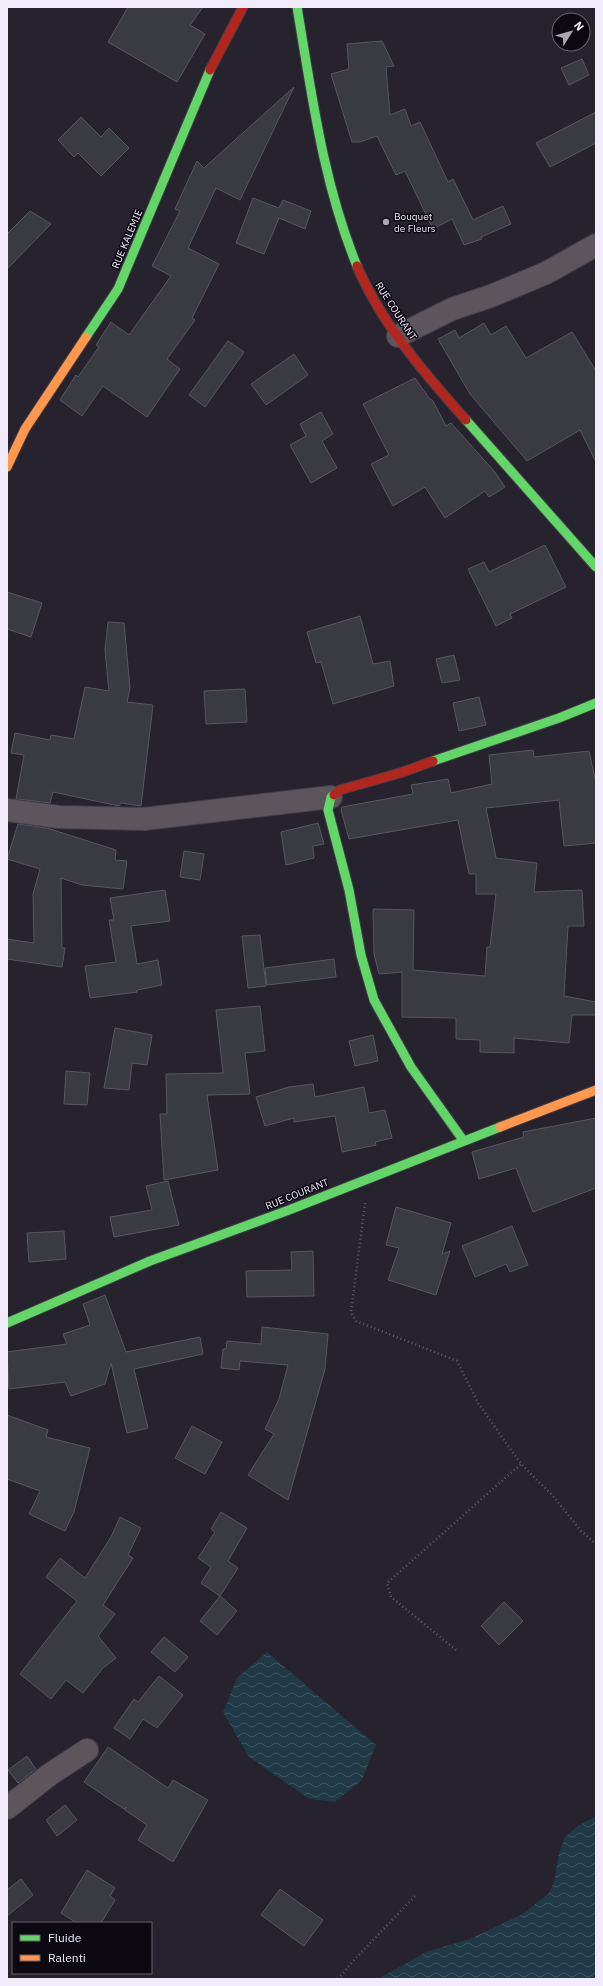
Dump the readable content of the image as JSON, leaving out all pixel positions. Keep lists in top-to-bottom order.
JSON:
{
  "streets": {
    "street": ["RUE KALEMIE", "RUE COURANT"]
  },
  "places": ["Bouquet de Fleurs"],
  "legend": ["Fluide", "Ralenti"],
  "north": "top right"
}
